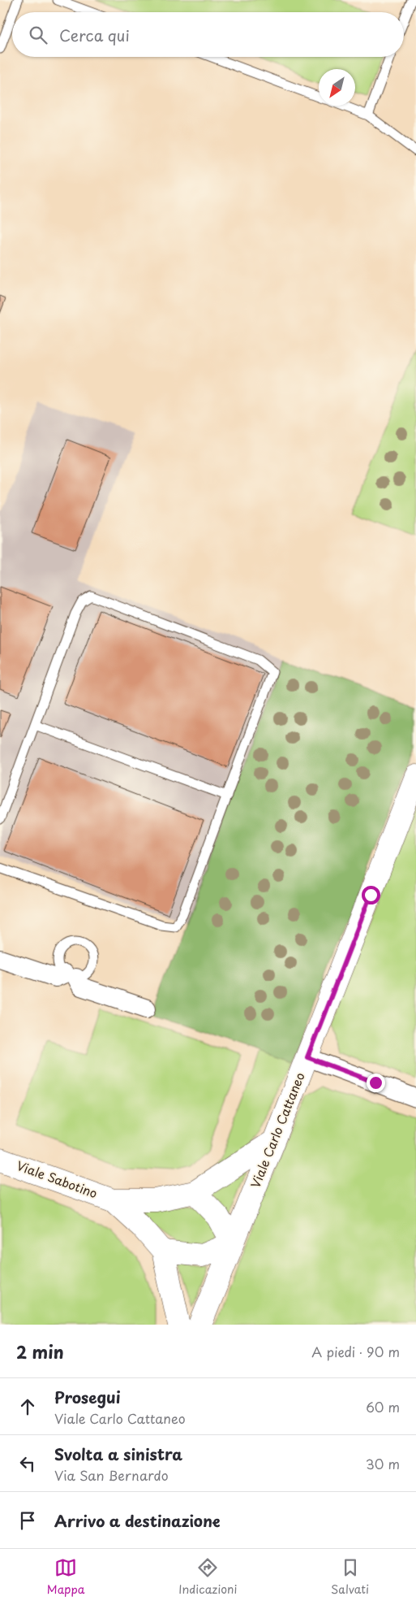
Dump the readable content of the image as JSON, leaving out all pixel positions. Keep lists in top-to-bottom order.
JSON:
{
  "streets": {
    "street": ["Viale Carlo Cattaneo", "Viale Sabotino"]
  },
  "north": "bottom left",
  "page": {
    "search": "Cerca qui",
    "heading": ["2 min", "A piedi · 90 m"],
    "list": [
      ["Prosegui", "Viale Carlo Cattaneo", "60 m"],
      ["Svolta a sinistra", "Via San Bernardo", "30 m"],
      "Arrivo a destinazione"
    ],
    "nav": ["Mappa", "Indicazioni", "Salvati"]
  }
}
